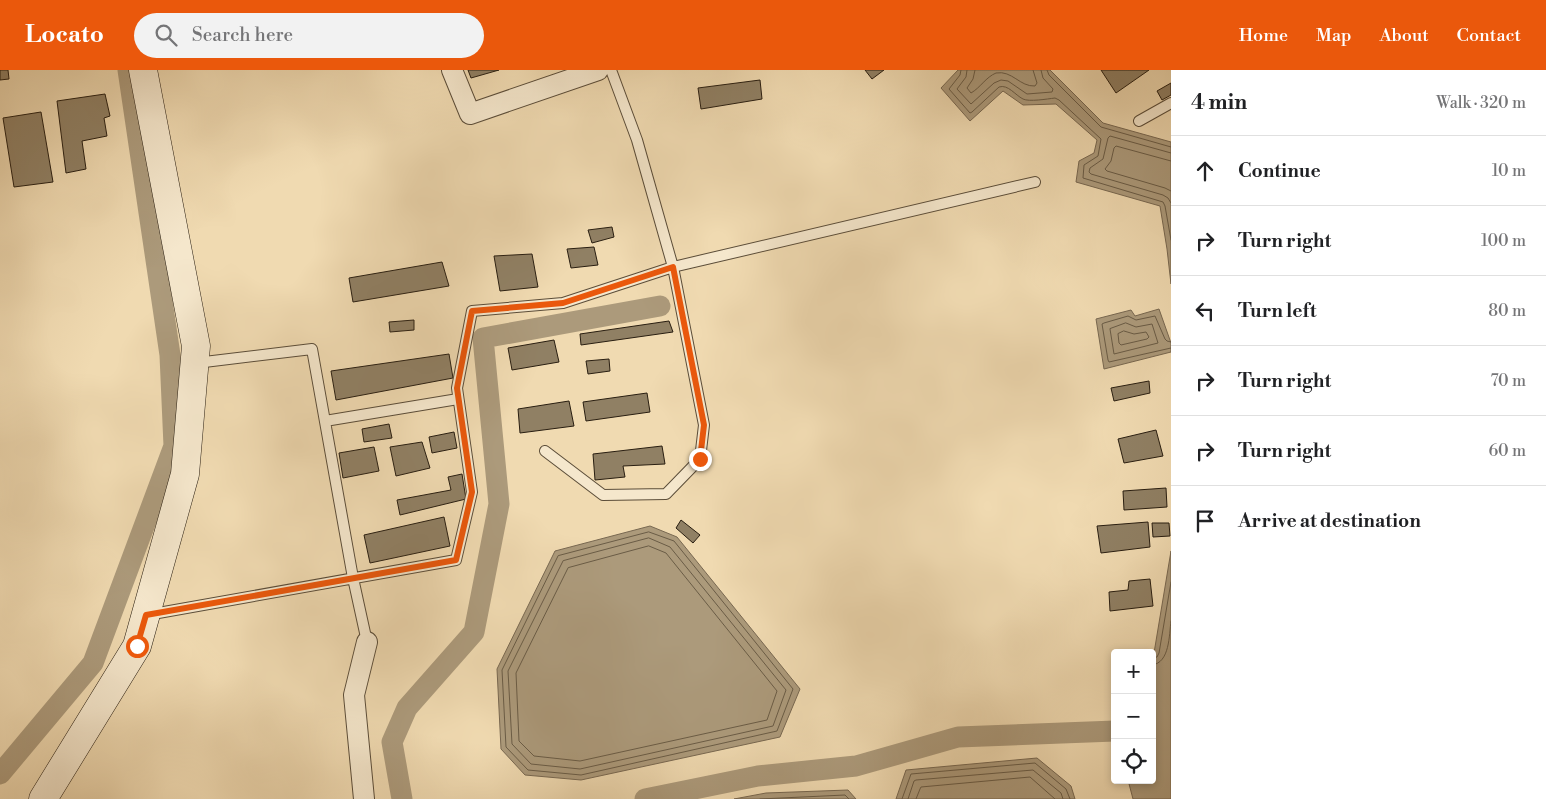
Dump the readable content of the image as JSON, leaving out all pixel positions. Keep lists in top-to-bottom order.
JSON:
{
  "page": {
    "header": "Locato",
    "search": "Search here",
    "nav": [
      "Home",
      "Map",
      "About",
      "Contact"
    ],
    "heading": ["4 min", "Walk · 320 m"],
    "list": [
      ["Continue", "10 m"],
      ["Turn right", "100 m"],
      ["Turn left", "80 m"],
      ["Turn right", "70 m"],
      ["Turn right", "60 m"],
      "Arrive at destination"
    ],
    "map_buttons": ["+", "−"]
  }
}
